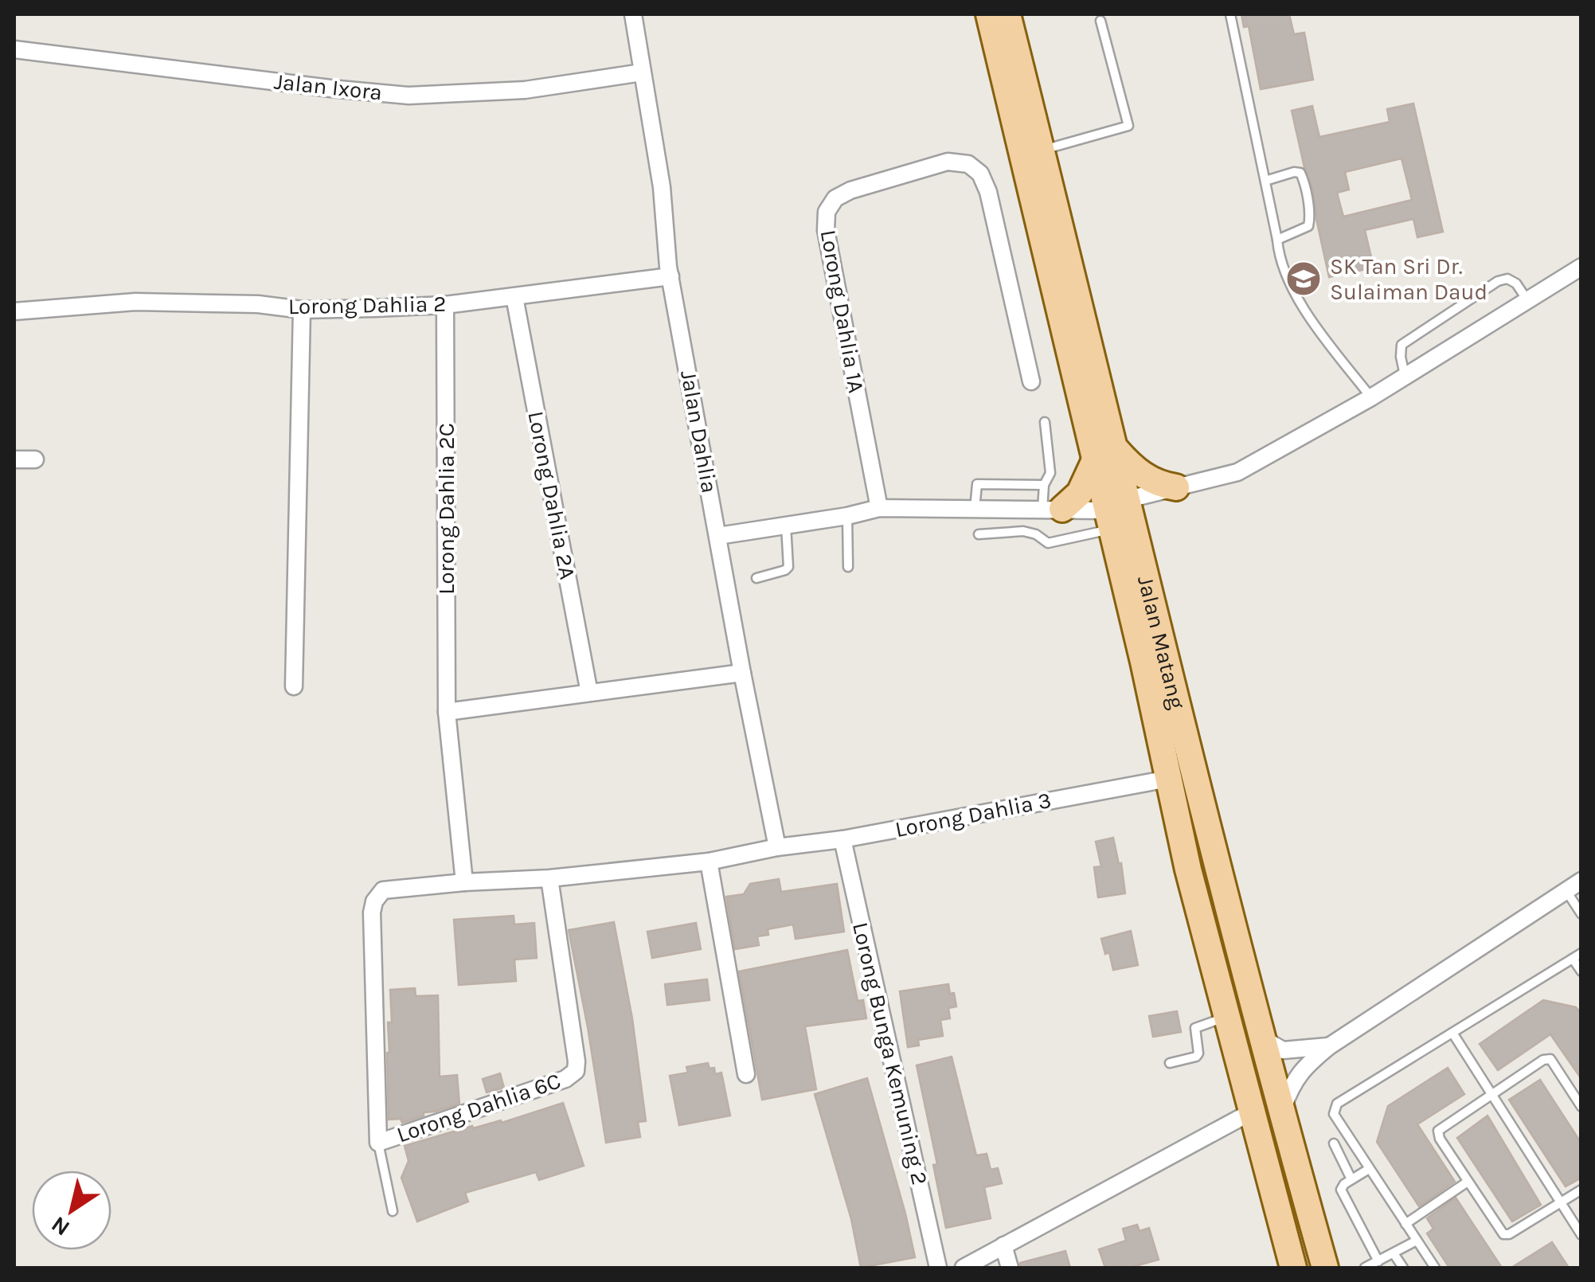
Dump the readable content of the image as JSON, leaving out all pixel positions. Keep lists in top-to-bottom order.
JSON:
{
  "streets": {
    "main road": ["Jalan Matang"],
    "street": [
      "Jalan Ixora",
      "Lorong Dahlia 2",
      "Lorong Dahlia 1A",
      "Jalan Dahlia",
      "Lorong Dahlia 2A",
      "Lorong Dahlia 2C",
      "Lorong Dahlia 3",
      "Lorong Bunga Kemuning 2",
      "Lorong Dahlia 6C"
    ]
  },
  "crossings": [
    ["Jalan Ixora", "Jalan Dahlia"],
    ["Lorong Dahlia 2", "Jalan Dahlia"],
    ["Lorong Dahlia 2", "Lorong Dahlia 2A"],
    ["Lorong Dahlia 2", "Lorong Dahlia 2C"],
    ["Jalan Dahlia", "Lorong Dahlia 3"],
    ["Lorong Dahlia 2C", "Lorong Dahlia 3"],
    ["Jalan Matang", "Lorong Dahlia 3"],
    ["Lorong Dahlia 3", "Lorong Bunga Kemuning 2"],
    ["Lorong Dahlia 3", "Lorong Dahlia 6C"]
  ],
  "places": {
    "school or university": ["SK Tan Sri Dr. Sulaiman Daud"]
  },
  "north": "bottom left"
}
